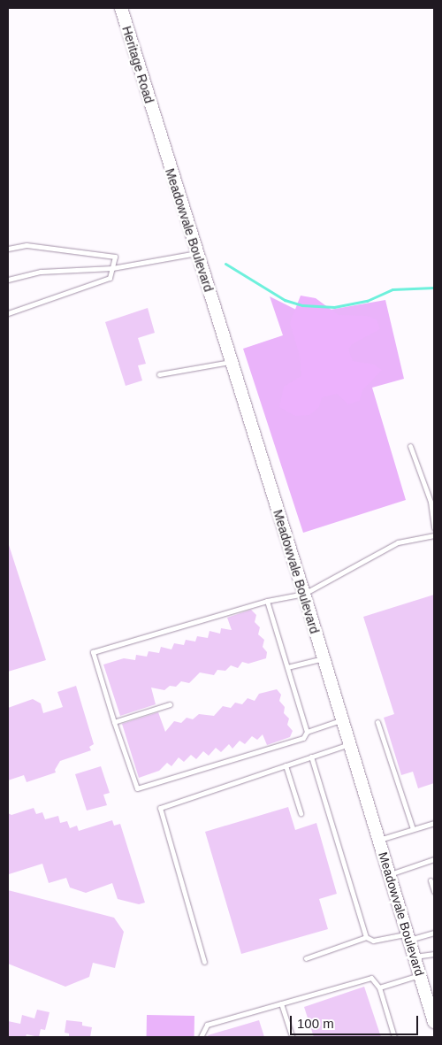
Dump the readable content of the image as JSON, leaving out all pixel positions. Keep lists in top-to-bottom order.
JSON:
{
  "streets": {
    "main road": ["Heritage Road", "Meadowvale Boulevard"]
  },
  "crossings": [
    ["Heritage Road", "Meadowvale Boulevard"]
  ],
  "scale_bar": "100 m"
}
